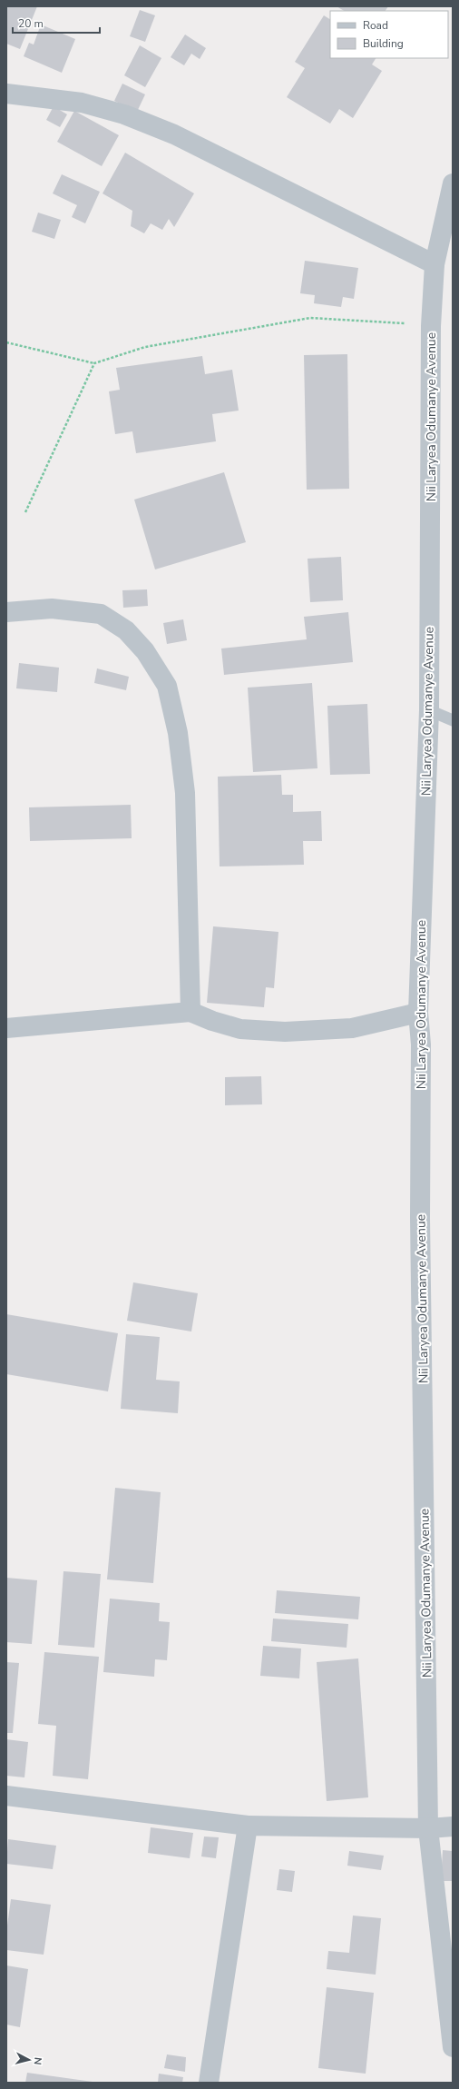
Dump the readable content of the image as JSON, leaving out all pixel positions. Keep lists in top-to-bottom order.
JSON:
{
  "streets": {
    "street": ["Nii Laryea Odumanye Avenue"]
  },
  "legend": ["Road", "Building"],
  "scale_bar": "20 m",
  "north": "right"
}
